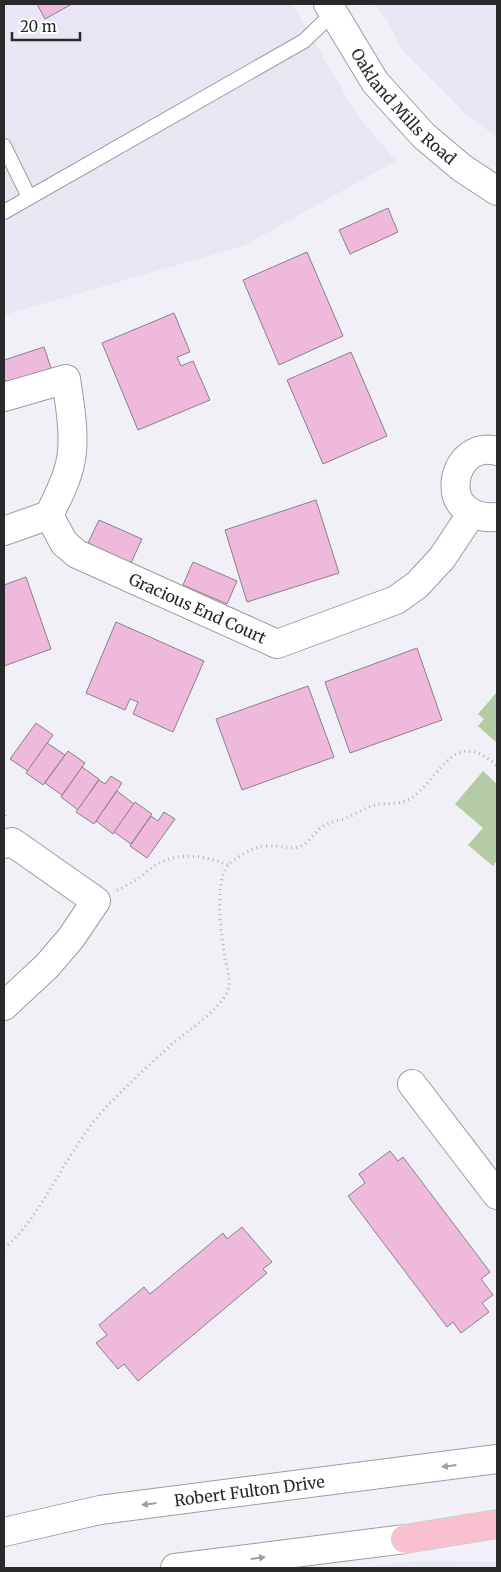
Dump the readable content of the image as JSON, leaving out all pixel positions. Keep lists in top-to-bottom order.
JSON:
{
  "streets": {
    "street": ["Oakland Mills Road", "Gracious End Court", "Robert Fulton Drive"]
  },
  "scale_bar": "20 m"
}
